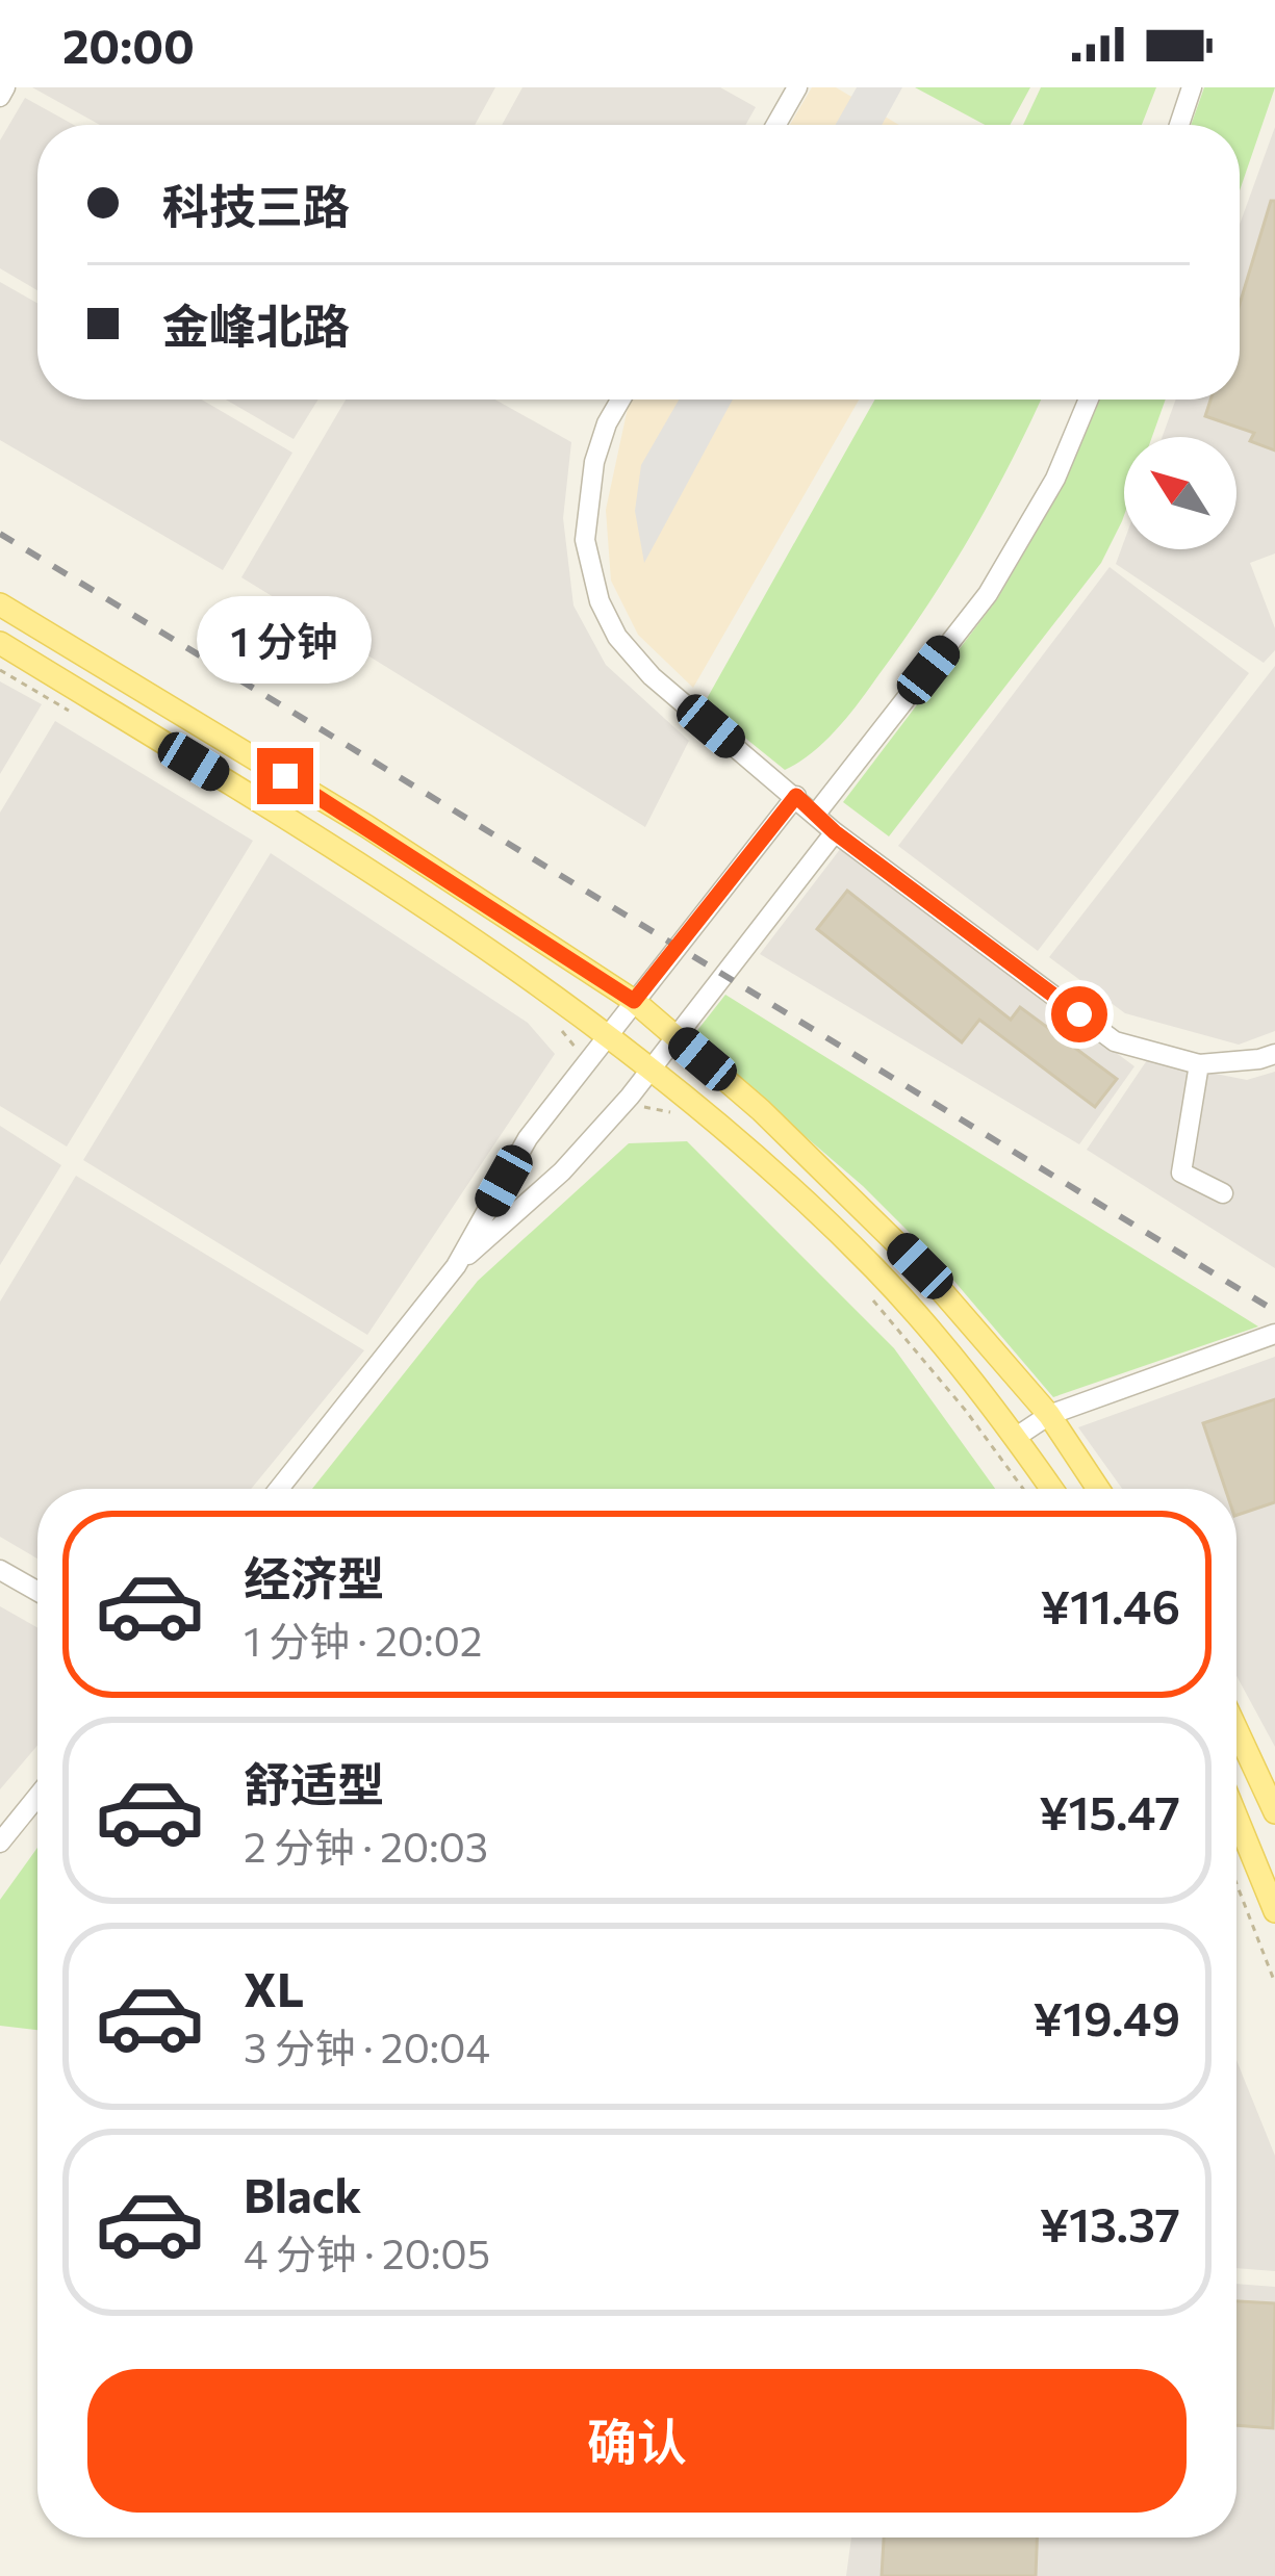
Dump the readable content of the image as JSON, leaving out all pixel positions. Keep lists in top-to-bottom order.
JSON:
{
  "north": "top left",
  "page": {
    "status": "20:00",
    "banner": ["科技三路", "金峰北路"],
    "bubble": "1 分钟",
    "list": [
      {
        "name": "经济型",
        "note": "1 分钟 · 20:02",
        "value": "¥11.46"
      },
      {
        "name": "舒适型",
        "note": "2 分钟 · 20:03",
        "value": "¥15.47"
      },
      {
        "name": "XL",
        "note": "3 分钟 · 20:04",
        "value": "¥19.49"
      },
      {
        "name": "Black",
        "note": "4 分钟 · 20:05",
        "value": "¥13.37"
      }
    ],
    "buttons": "确认"
  }
}
